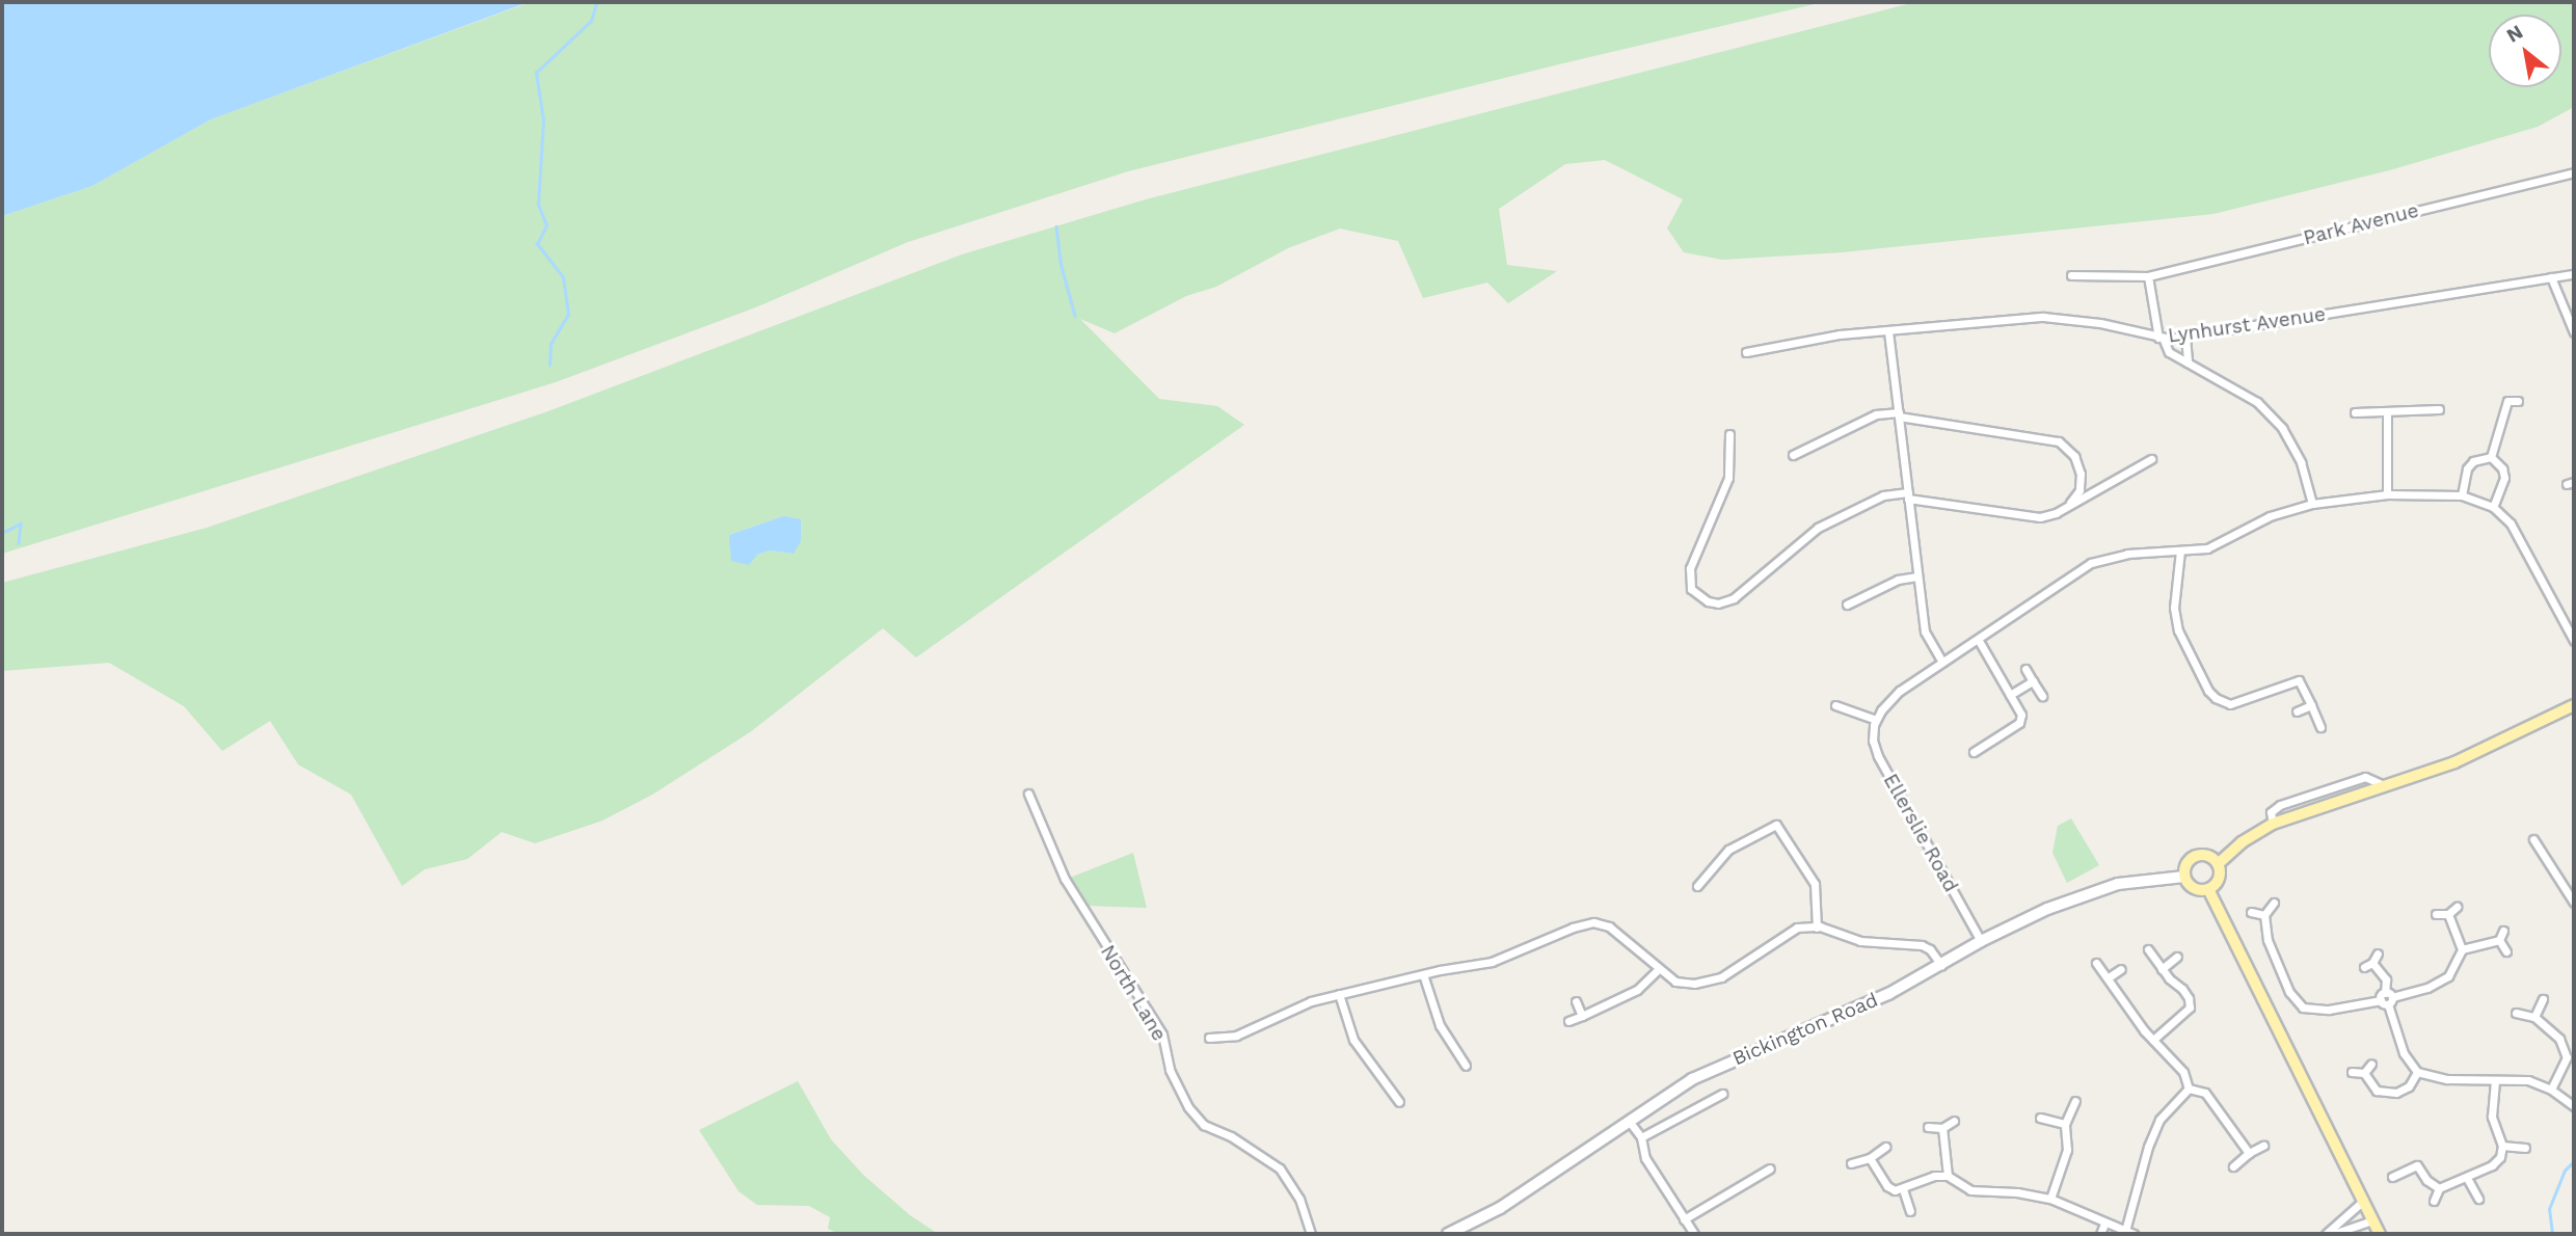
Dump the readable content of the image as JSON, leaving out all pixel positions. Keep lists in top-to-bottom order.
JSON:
{
  "streets": {
    "main road": ["Bickington Road"],
    "street": [
      "Park Avenue",
      "Lynhurst Avenue",
      "Ellerslie Road",
      "North Lane"
    ]
  },
  "crossings": [
    ["Ellerslie Road", "Bickington Road"]
  ],
  "north": "top left"
}
